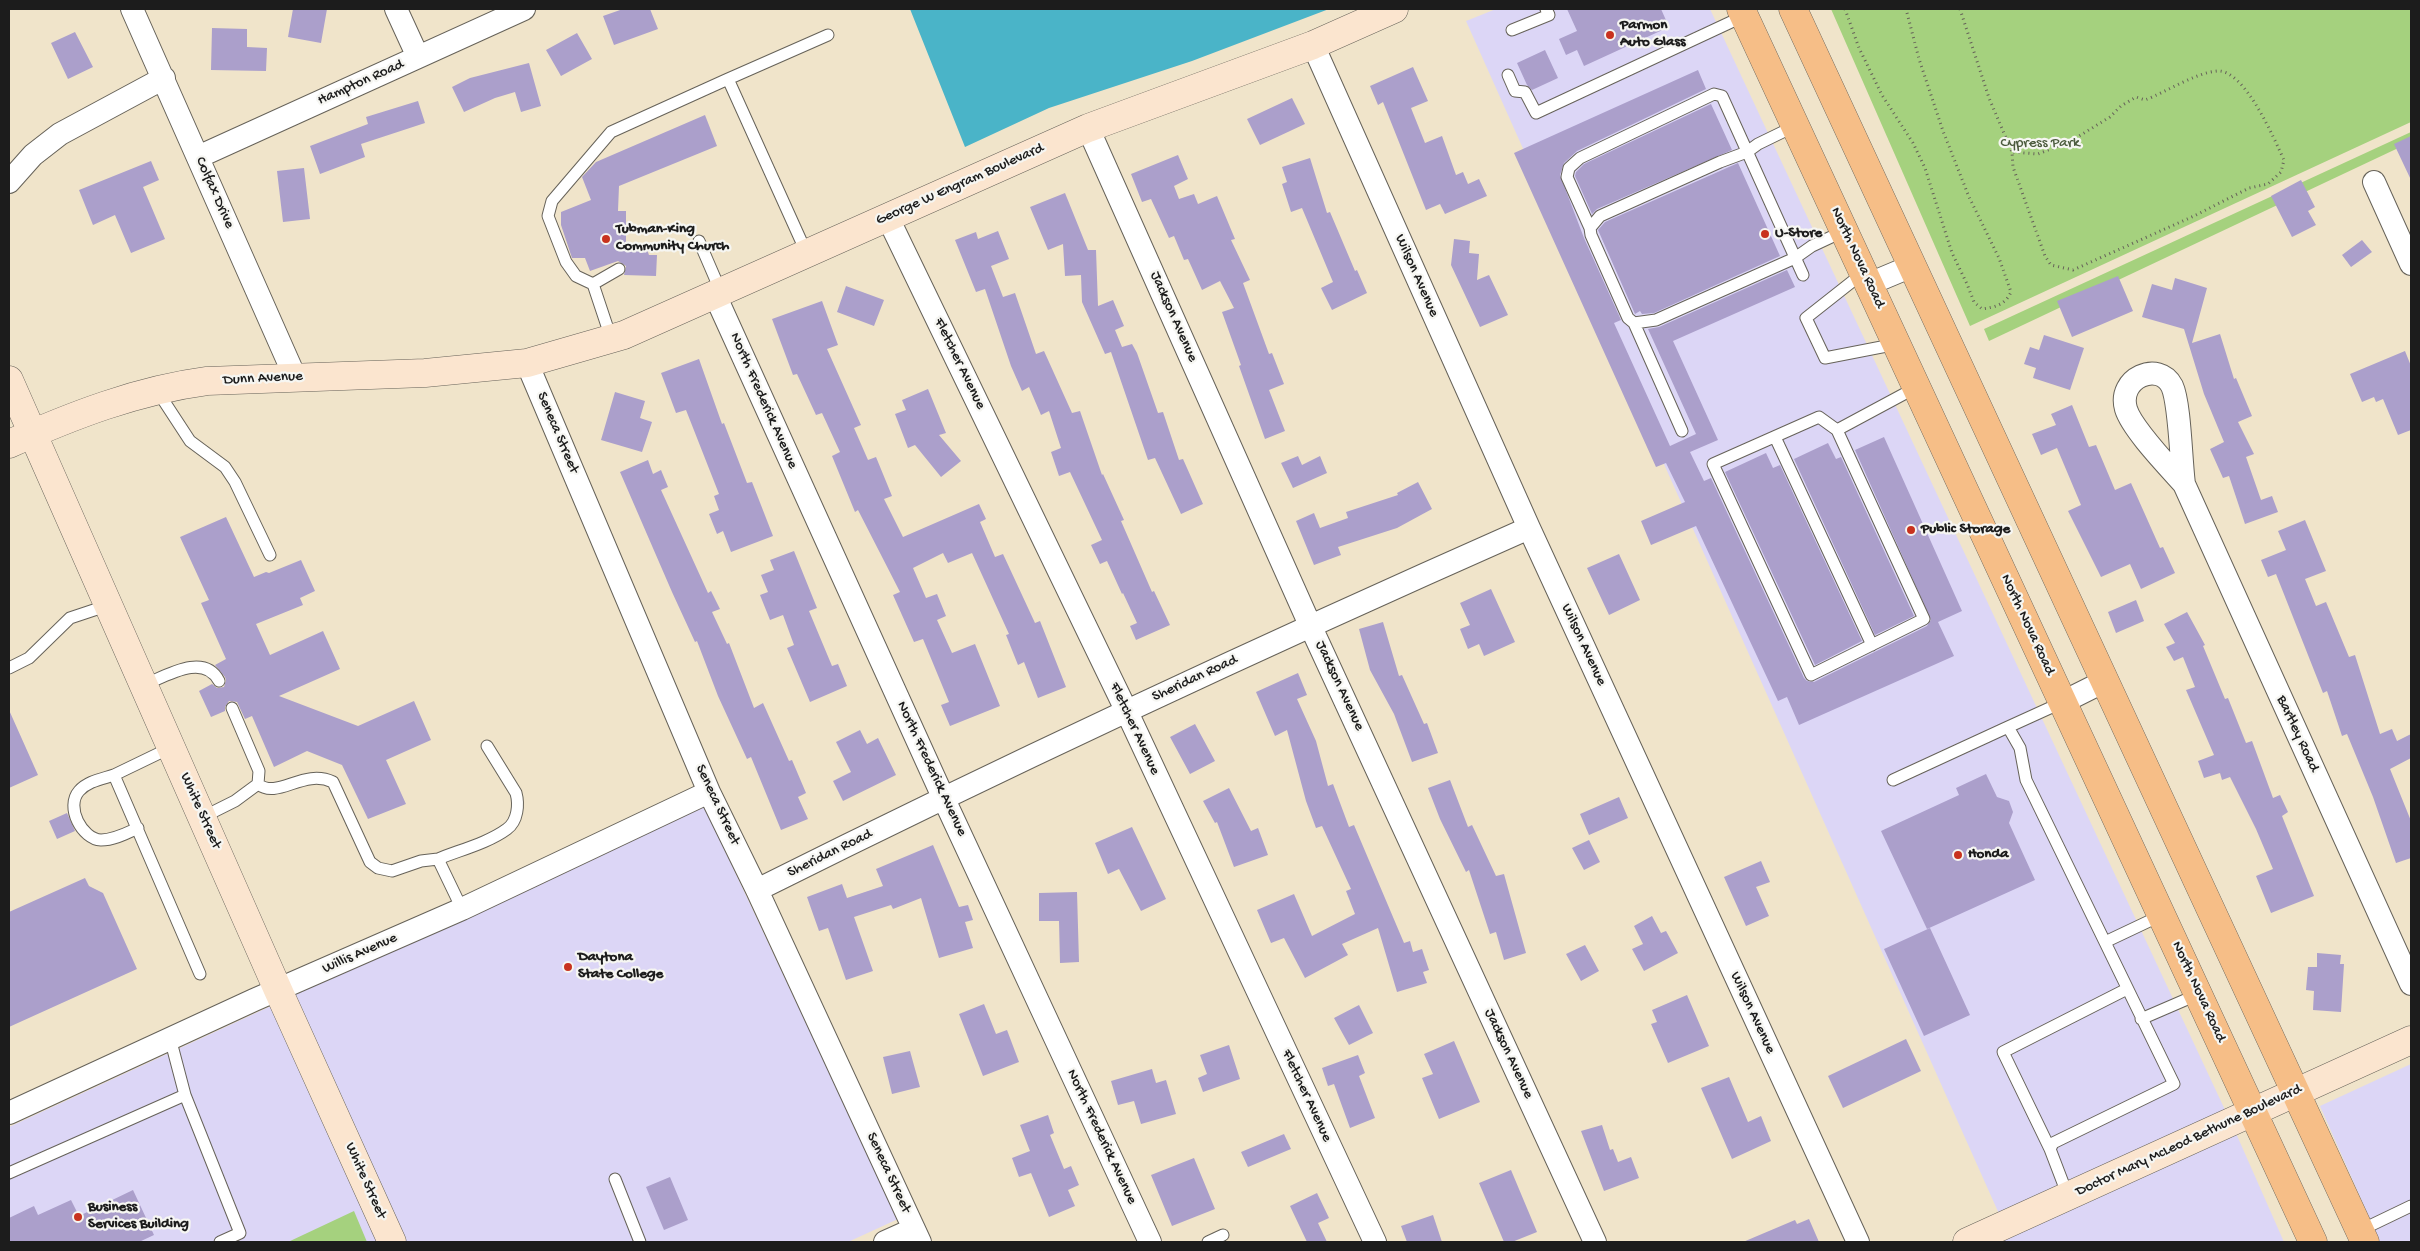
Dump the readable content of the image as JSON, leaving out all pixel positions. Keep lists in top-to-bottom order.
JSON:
{
  "streets": {
    "main road": [
      "George W Engram Boulevard",
      "North Nova Road",
      "Dunn Avenue",
      "White Street",
      "Doctor Mary McLeod Bethune Boulevard"
    ],
    "street": [
      "Hampton Road",
      "Colfax Drive",
      "Wilson Avenue",
      "Jackson Avenue",
      "Fletcher Avenue",
      "North Frederick Avenue",
      "Seneca Street",
      "Sheridan Road",
      "Bartley Road",
      "Willis Avenue"
    ]
  },
  "crossings": [
    ["Hampton Road", "Colfax Drive"],
    ["George W Engram Boulevard", "Wilson Avenue"],
    ["George W Engram Boulevard", "Jackson Avenue"],
    ["George W Engram Boulevard", "Fletcher Avenue"],
    ["George W Engram Boulevard", "Dunn Avenue"],
    ["George W Engram Boulevard", "North Frederick Avenue"],
    ["George W Engram Boulevard", "Seneca Street"],
    ["Colfax Drive", "Dunn Avenue"],
    ["North Nova Road", "Doctor Mary McLeod Bethune Boulevard"],
    ["Wilson Avenue", "Sheridan Road"],
    ["Jackson Avenue", "Sheridan Road"],
    ["Fletcher Avenue", "Sheridan Road"],
    ["Dunn Avenue", "Seneca Street"],
    ["Dunn Avenue", "White Street"],
    ["North Frederick Avenue", "Sheridan Road"],
    ["Seneca Street", "Sheridan Road"],
    ["Seneca Street", "Willis Avenue"],
    ["White Street", "Willis Avenue"]
  ],
  "parks": ["Cypress Park"],
  "places": [
    "Parmon Auto Glass",
    "U-Store",
    "Tubman-King Community Church",
    "Public Storage",
    "Honda",
    "Daytona State College",
    "Business Services Building"
  ]
}
